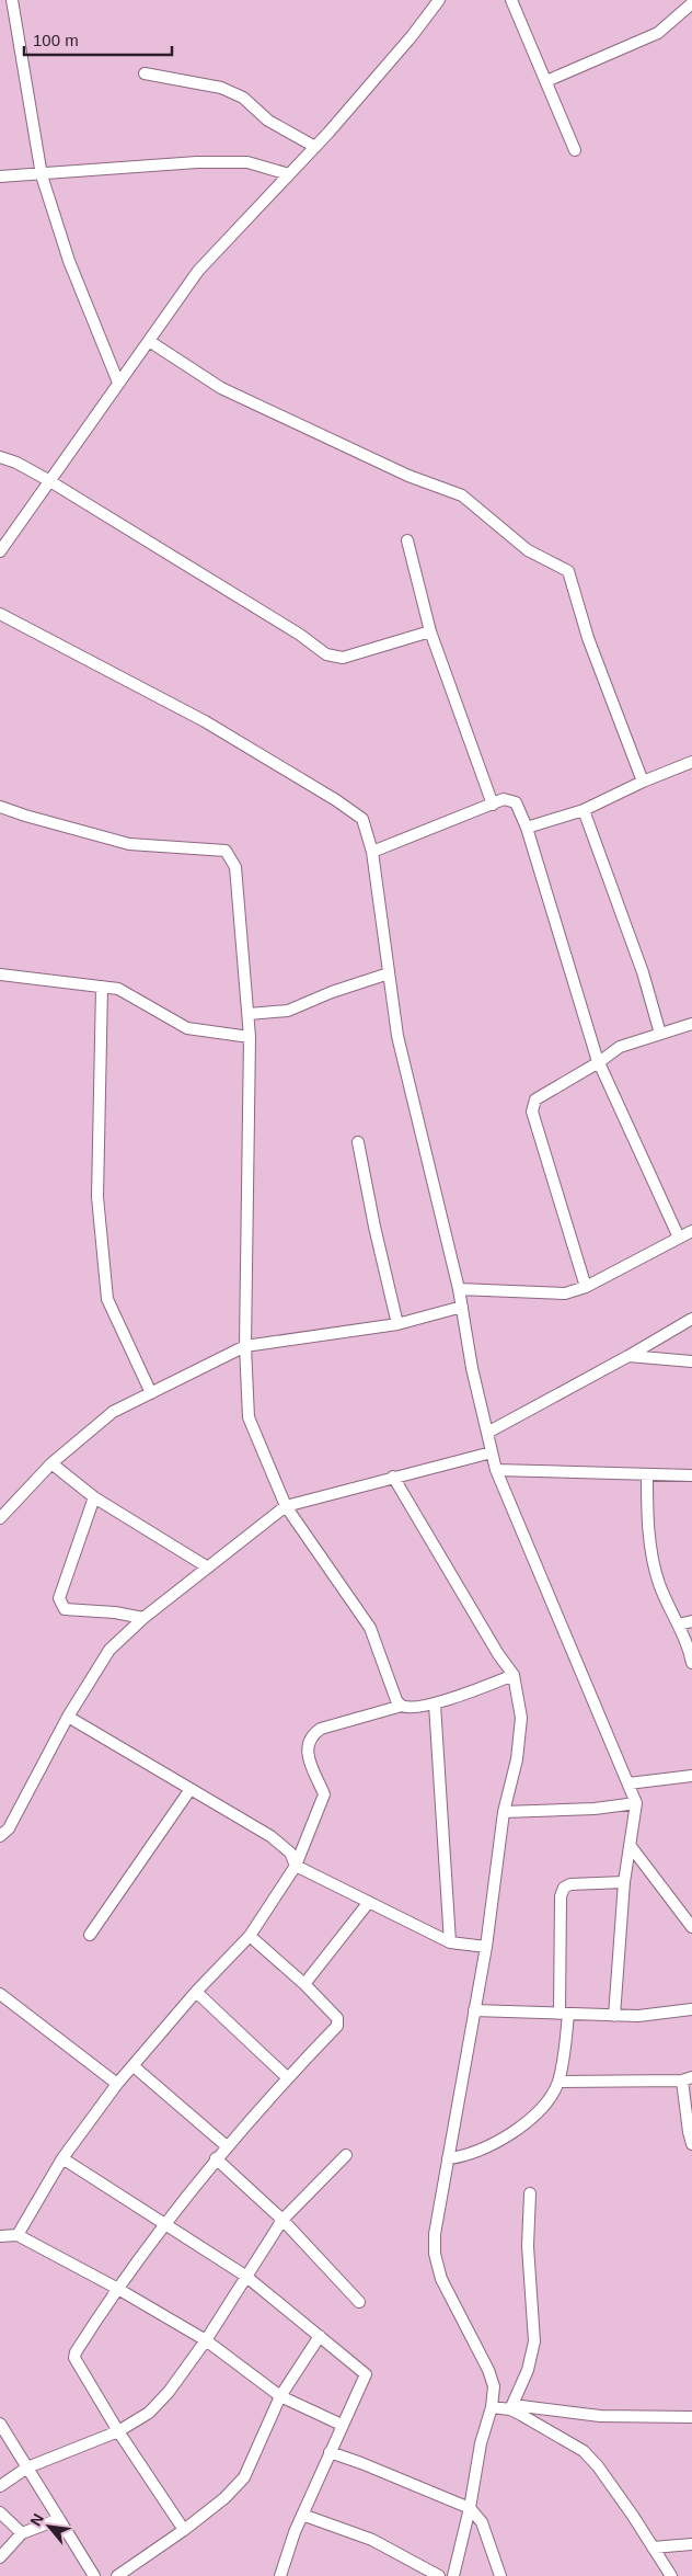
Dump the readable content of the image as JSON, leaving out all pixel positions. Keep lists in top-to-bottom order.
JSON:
{
  "scale_bar": "100 m",
  "north": "top left"
}
